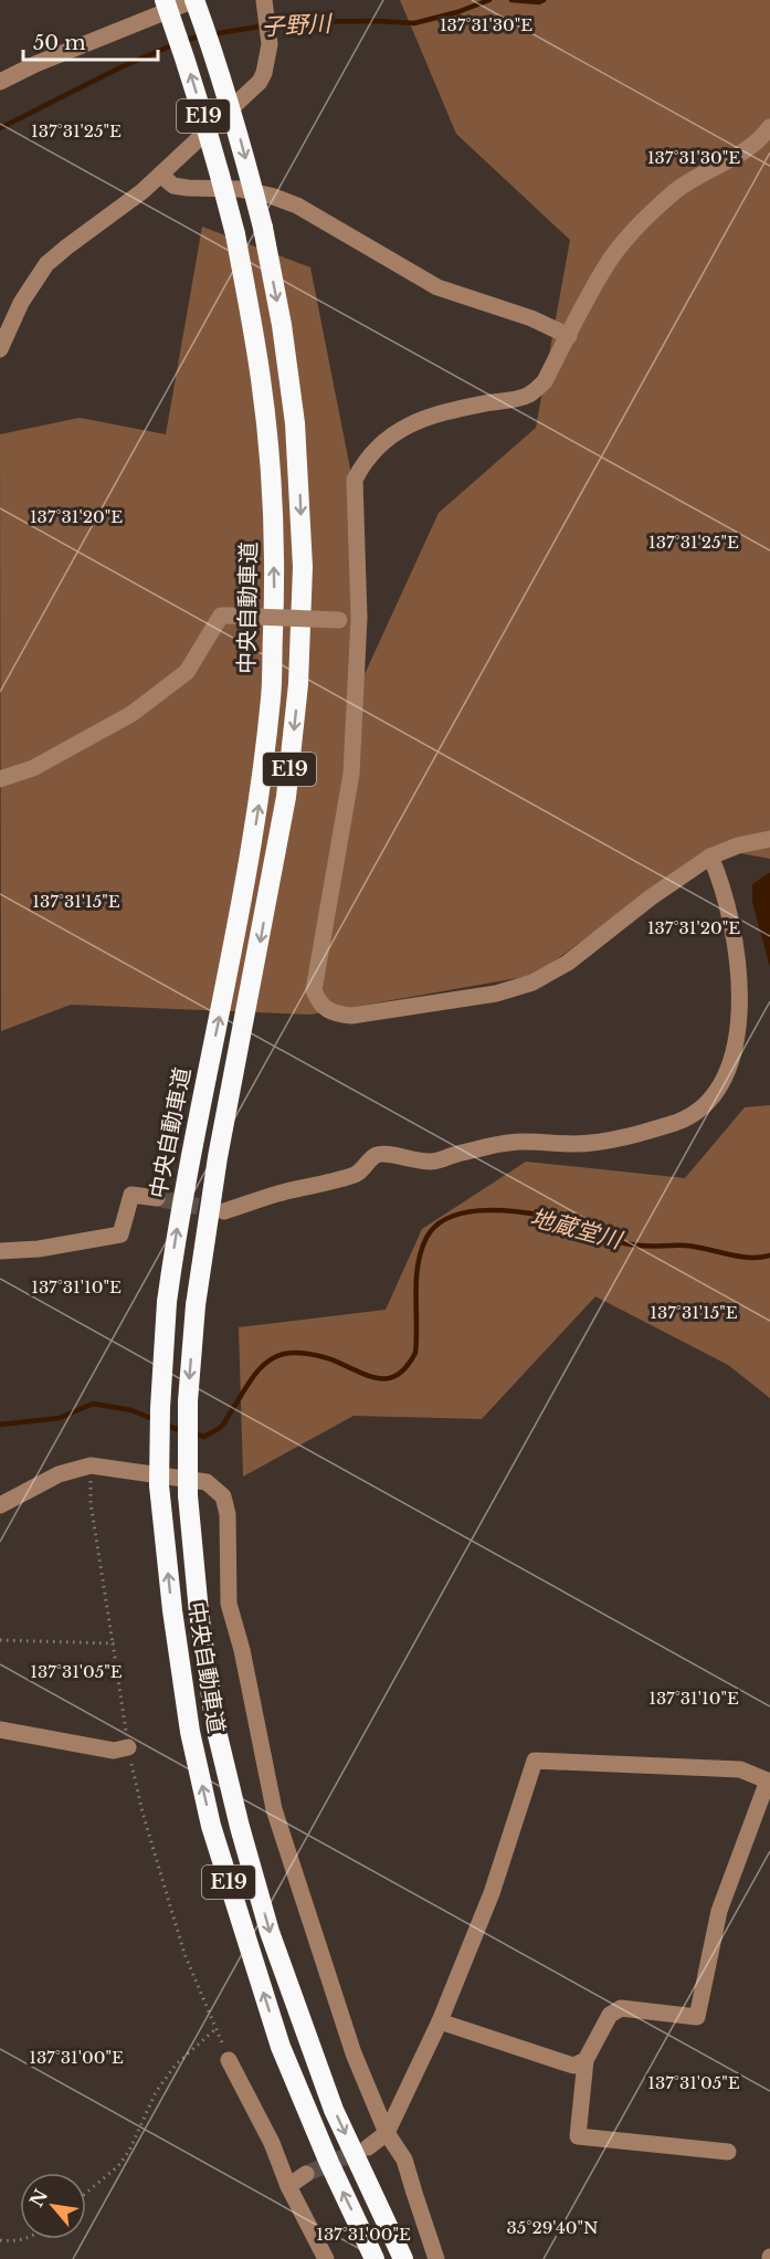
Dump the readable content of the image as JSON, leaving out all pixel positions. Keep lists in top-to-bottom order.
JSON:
{
  "streets": {
    "highway": ["E19", "中央自動車道"]
  },
  "water": ["子野川", "地蔵堂川"],
  "scale_bar": "50 m",
  "north": "top left",
  "coordinates": [
    "137°31'30\"E",
    "137°31'25\"E",
    "137°31'20\"E",
    "137°31'15\"E",
    "137°31'10\"E",
    "137°31'05\"E",
    "137°31'00\"E",
    "35°29'40\"N"
  ]
}
